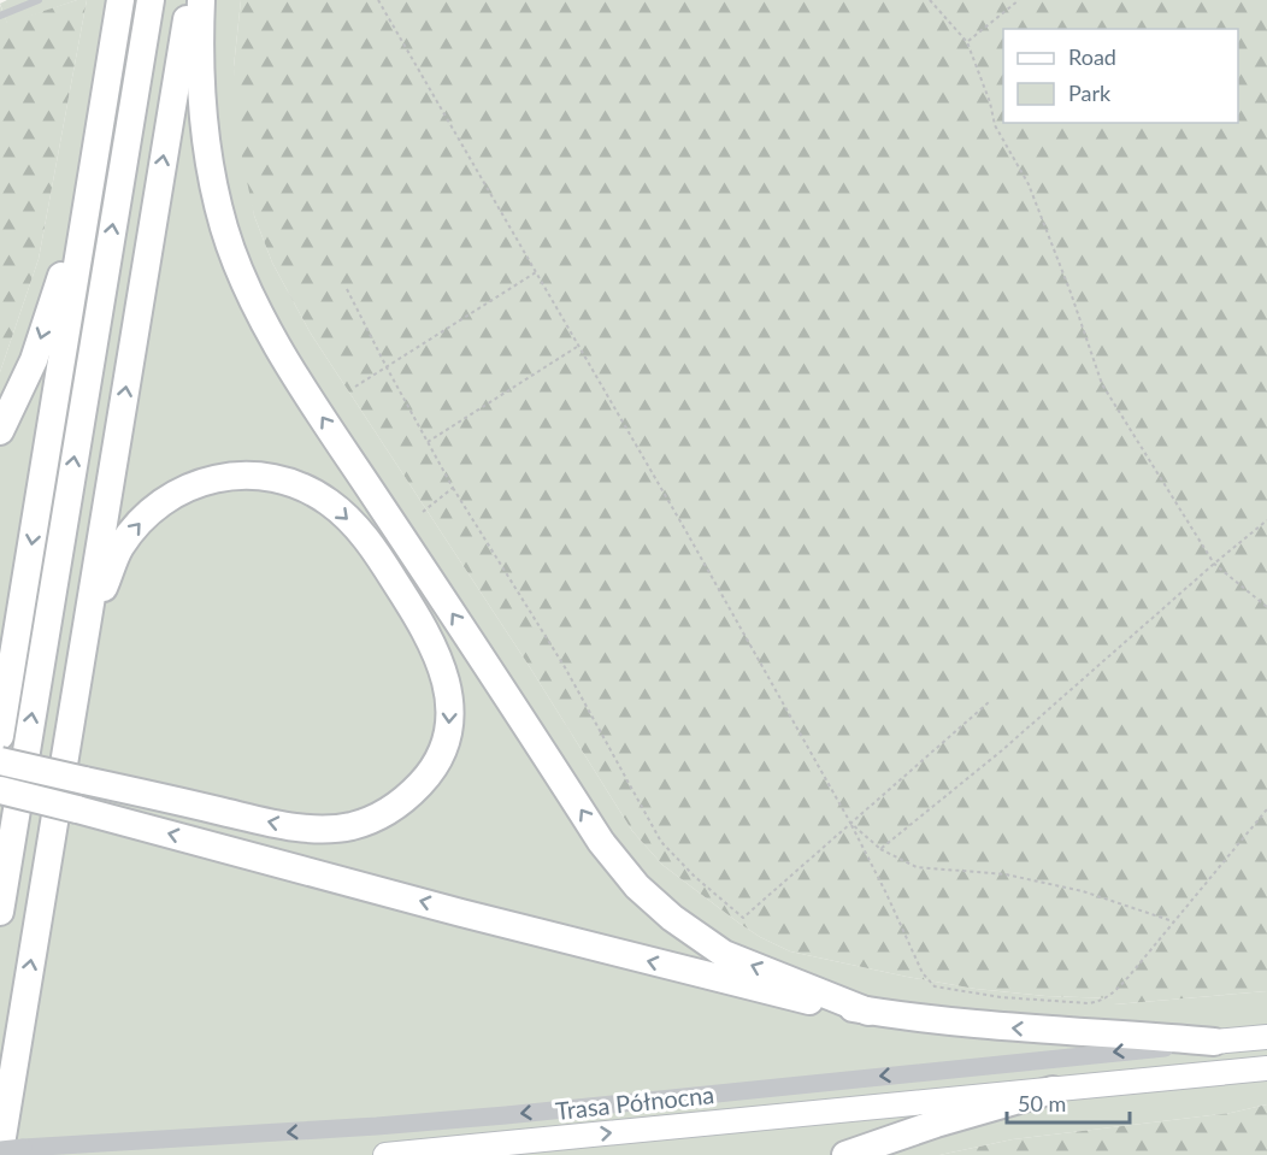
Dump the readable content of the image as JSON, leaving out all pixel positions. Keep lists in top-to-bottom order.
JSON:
{
  "streets": {
    "main road": ["Trasa Północna"]
  },
  "legend": ["Road", "Park"],
  "scale_bar": "50 m"
}
